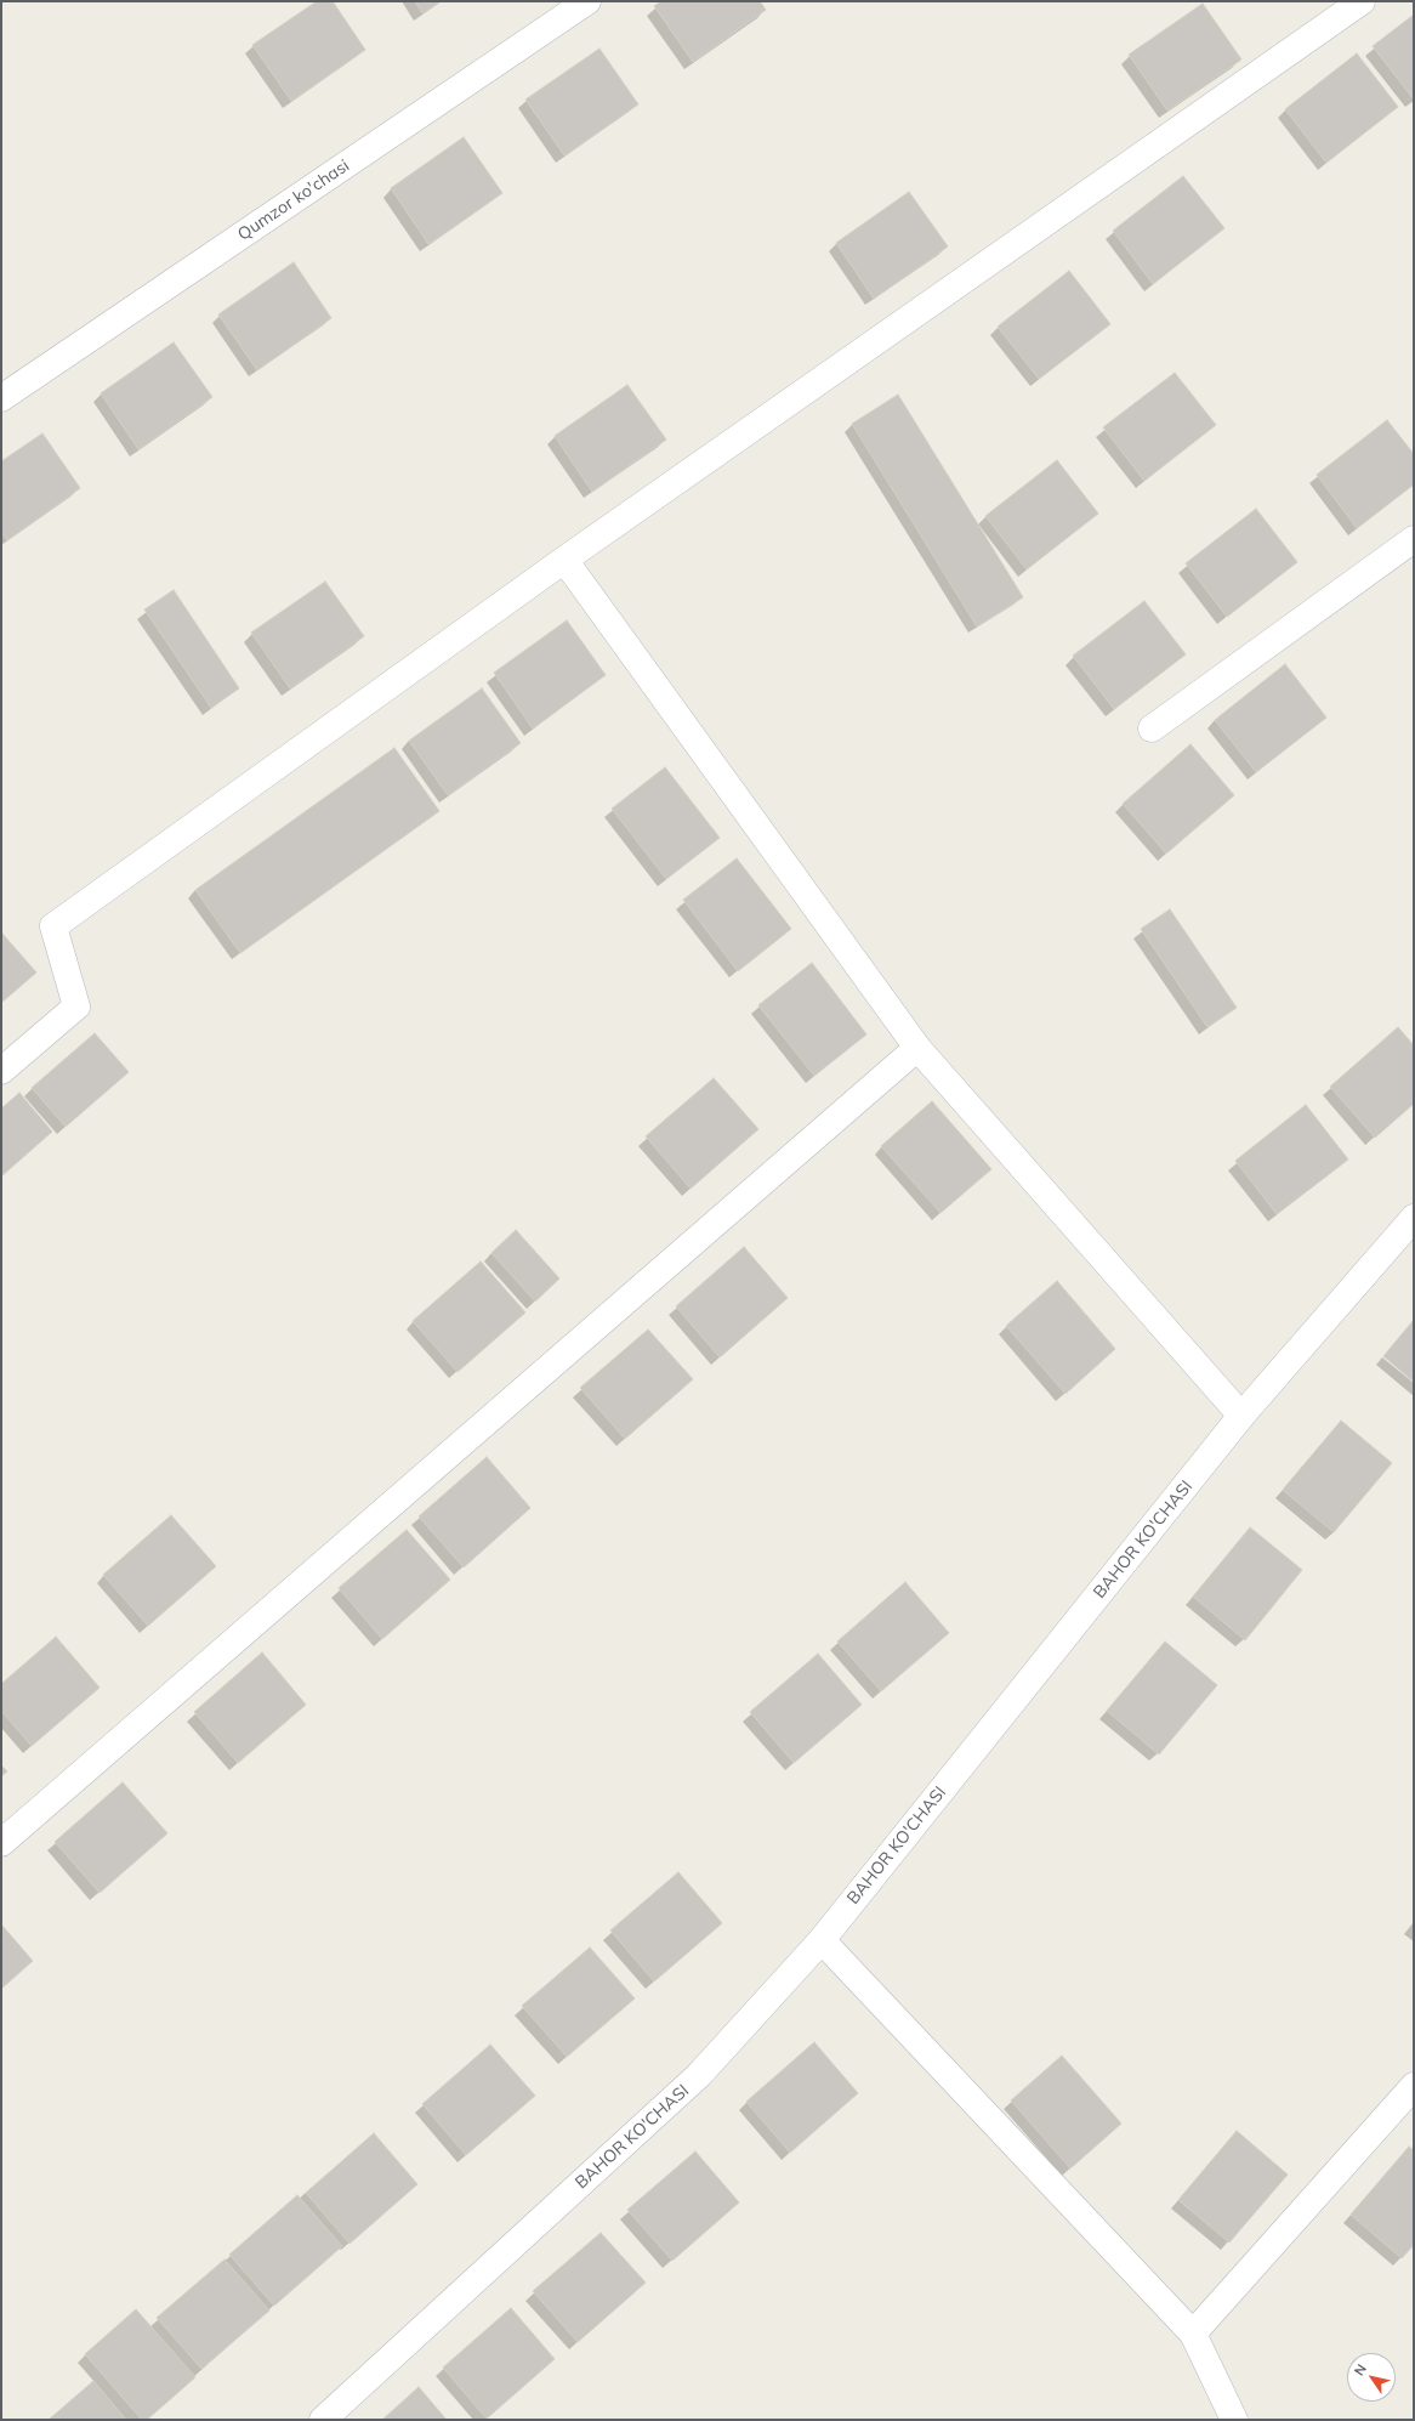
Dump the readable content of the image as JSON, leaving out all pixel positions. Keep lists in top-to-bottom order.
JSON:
{
  "streets": {
    "street": ["Qumzor ko'chasi", "BAHOR KO'CHASI"]
  },
  "north": "top left"
}
